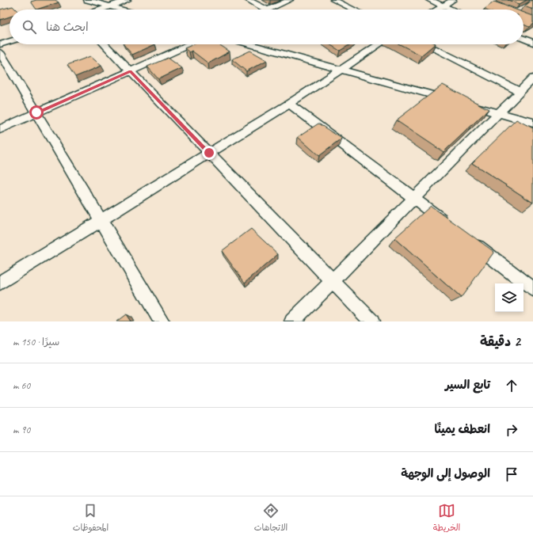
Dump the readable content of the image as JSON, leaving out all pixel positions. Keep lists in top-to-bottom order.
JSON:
{
  "page": {
    "search": "ابحث هنا",
    "heading": ["2 دقيقة", "سيرًا · 150 m"],
    "list": [
      ["تابع السير", "60 m"],
      ["انعطف يمينًا", "90 m"],
      "الوصول إلى الوجهة"
    ],
    "nav": ["الخريطة", "الاتجاهات", "المحفوظات"]
  }
}
